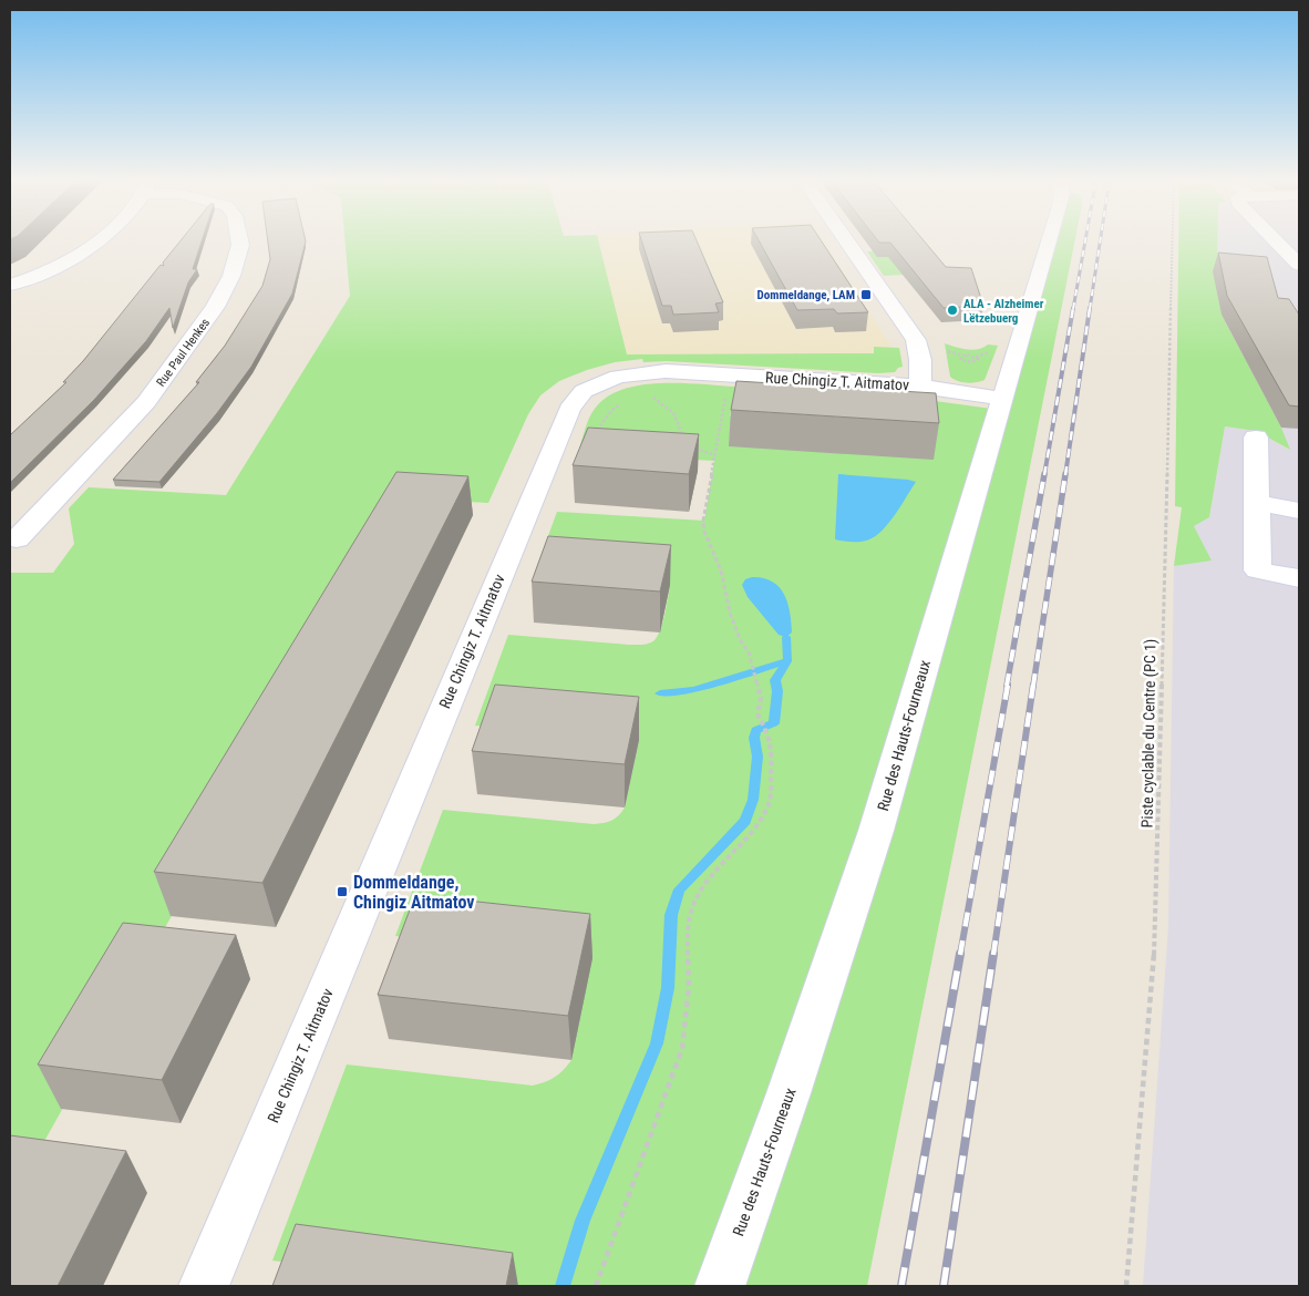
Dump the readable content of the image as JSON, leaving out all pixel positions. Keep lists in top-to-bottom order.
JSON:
{
  "streets": {
    "street": ["Rue Paul Henkes", "Rue Chingiz T. Aitmatov", "Rue des Hauts-Fourneaux"],
    "path": ["Piste cyclable du Centre (PC 1)"]
  },
  "crossings": [
    ["Rue Chingiz T. Aitmatov", "Rue des Hauts-Fourneaux"]
  ],
  "places": {
    "transit": ["Dommeldange, LAM", "Dommeldange, Chingiz Aitmatov"],
    "other": ["ALA - Alzheimer Lëtzebuerg"]
  }
}
